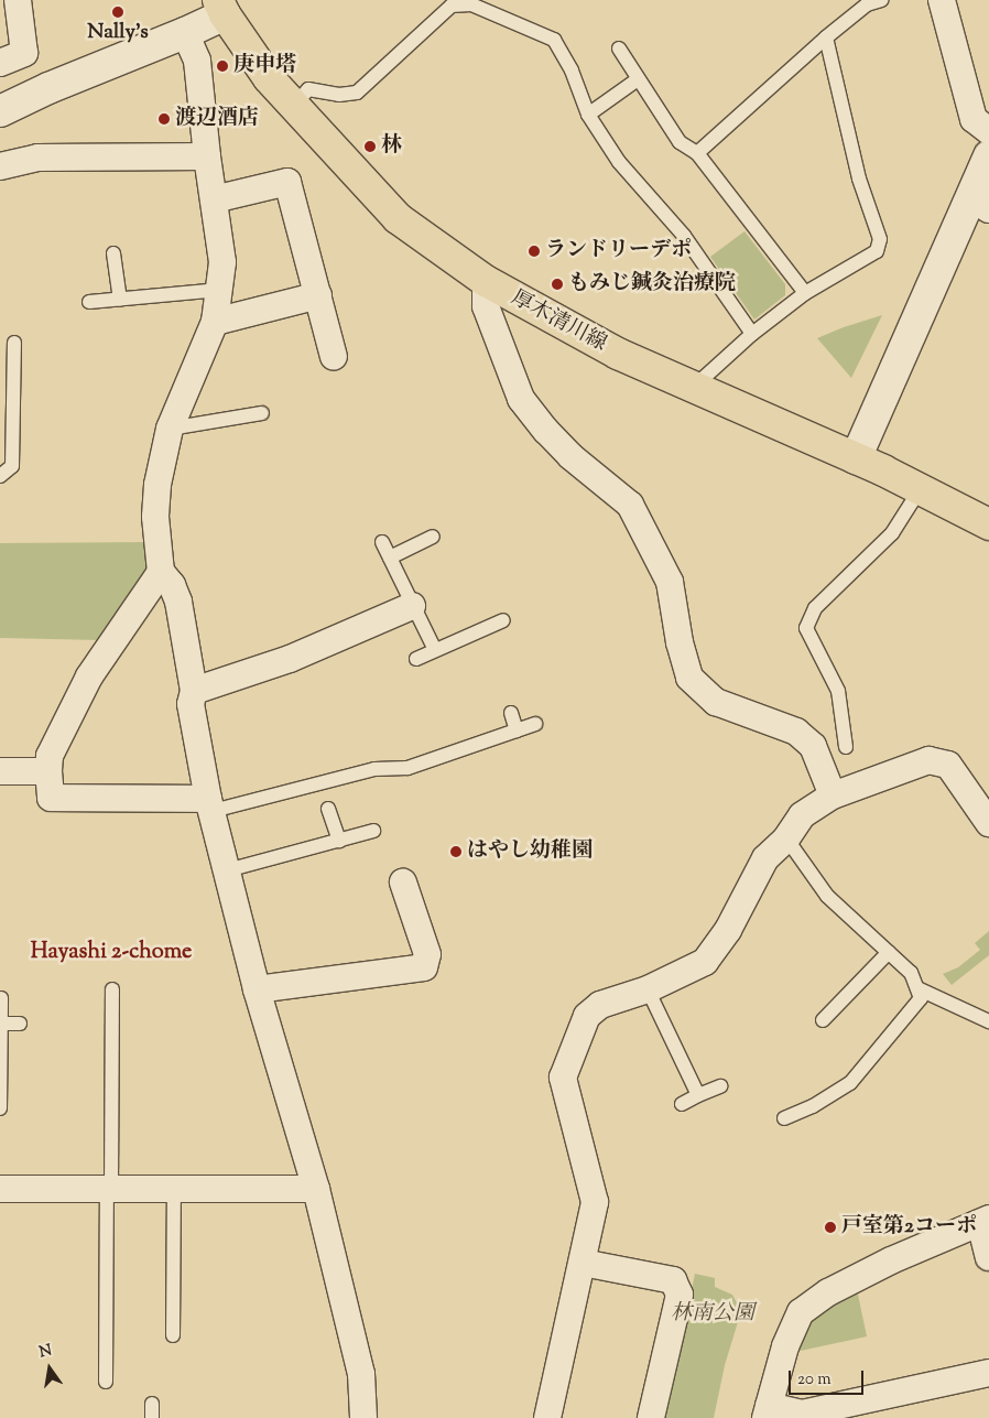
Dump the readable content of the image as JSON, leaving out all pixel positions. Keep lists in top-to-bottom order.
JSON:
{
  "streets": {
    "main road": ["厚木清川線"]
  },
  "districts": ["Hayashi 2-chome"],
  "parks": ["林南公園"],
  "places": [
    "Nally's",
    "庚申塔",
    "渡辺酒店",
    "林",
    "ランドリーデポ",
    "もみじ鍼灸治療院",
    "はやし幼稚園",
    "戸室第2コーポ"
  ],
  "scale_bar": "20 m",
  "north": "top"
}
